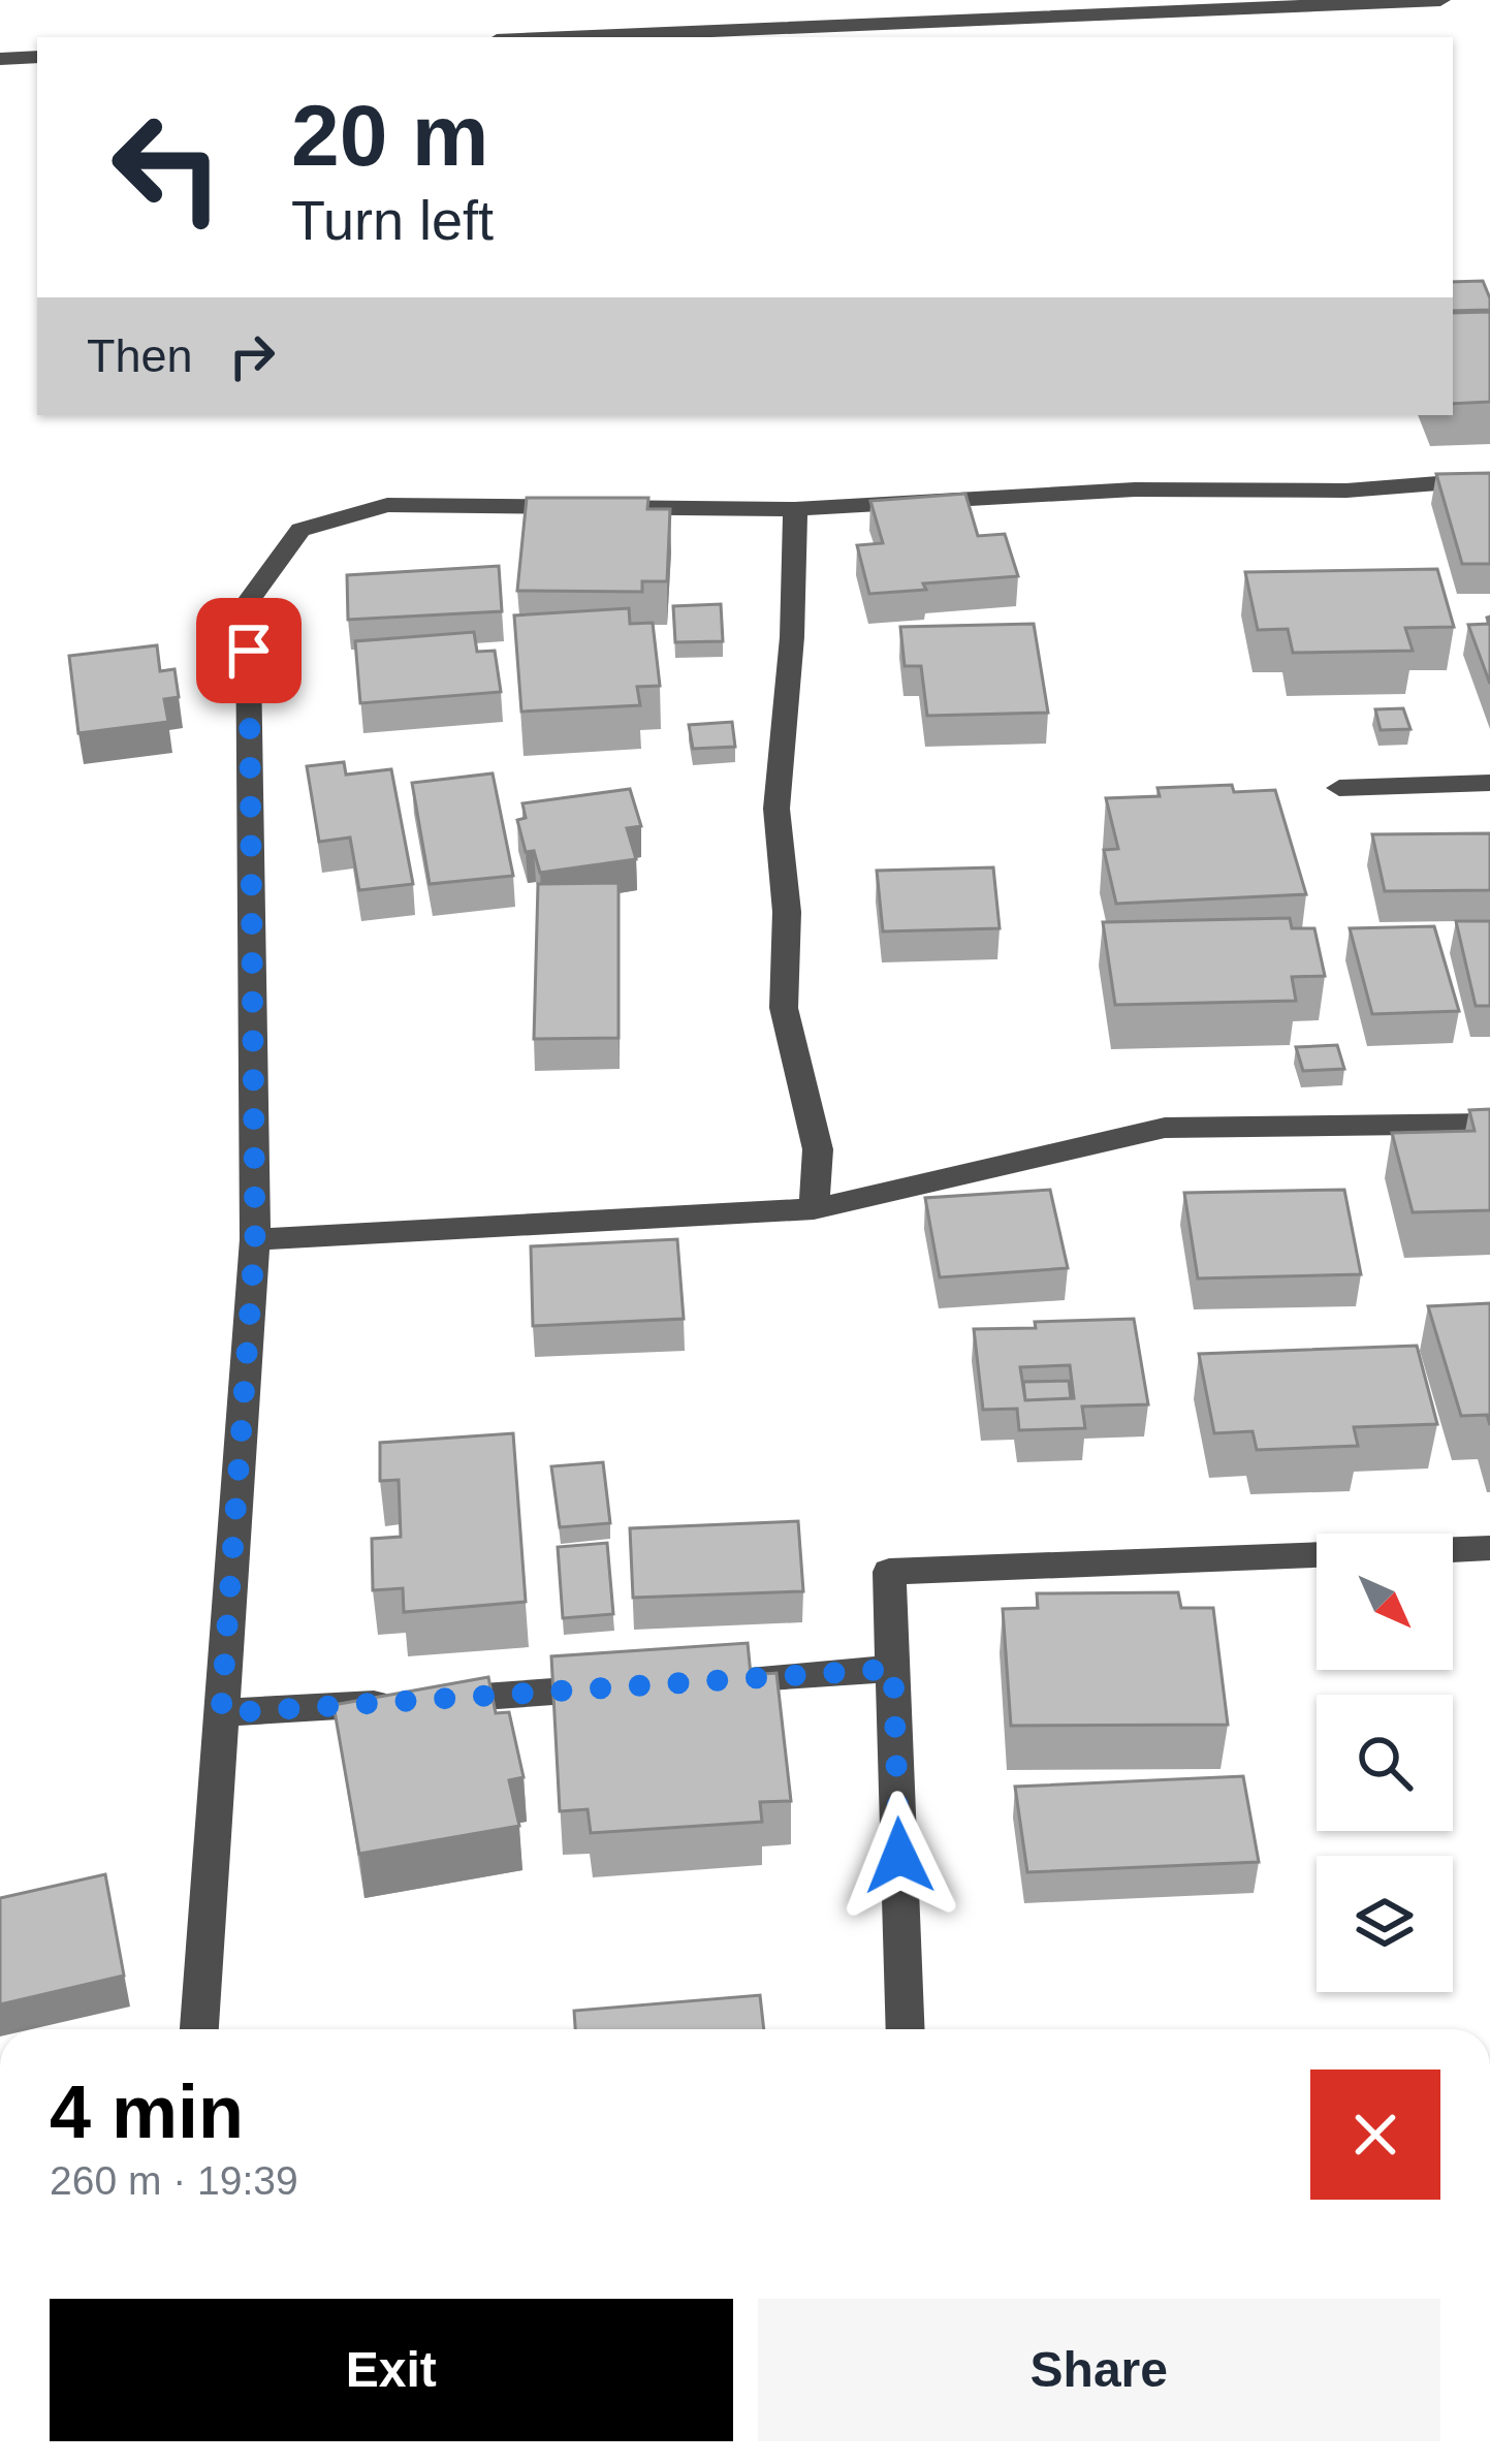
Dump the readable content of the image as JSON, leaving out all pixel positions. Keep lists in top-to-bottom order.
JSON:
{
  "north": "bottom right",
  "page": {
    "turn": ["20 m", "Turn left"],
    "then": "Then",
    "heading": ["4 min", "260 m · 19:39"],
    "buttons": ["Exit", "Share"]
  }
}
